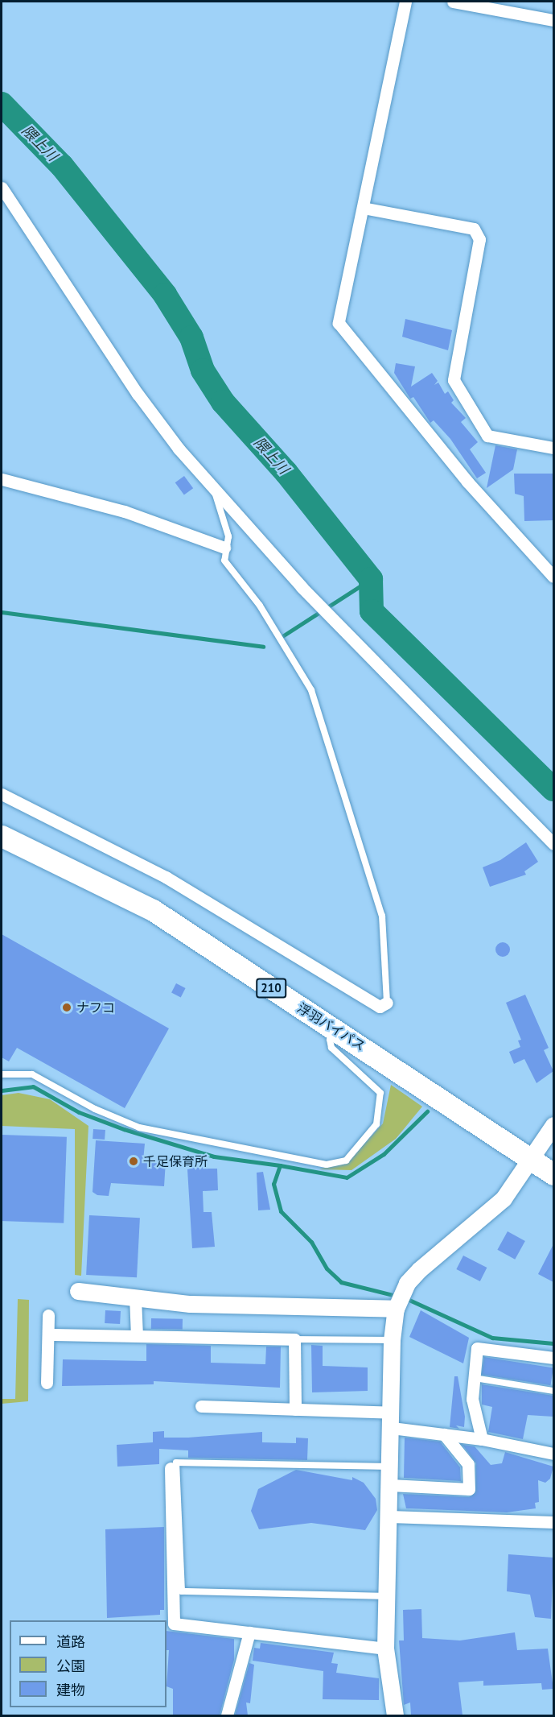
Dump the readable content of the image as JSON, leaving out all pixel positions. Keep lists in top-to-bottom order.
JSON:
{
  "streets": {
    "highway": ["210", "浮羽バイパス"]
  },
  "water": ["隈上川"],
  "places": ["ナフコ", "千足保育所"],
  "legend": ["道路", "公園", "建物"]
}
